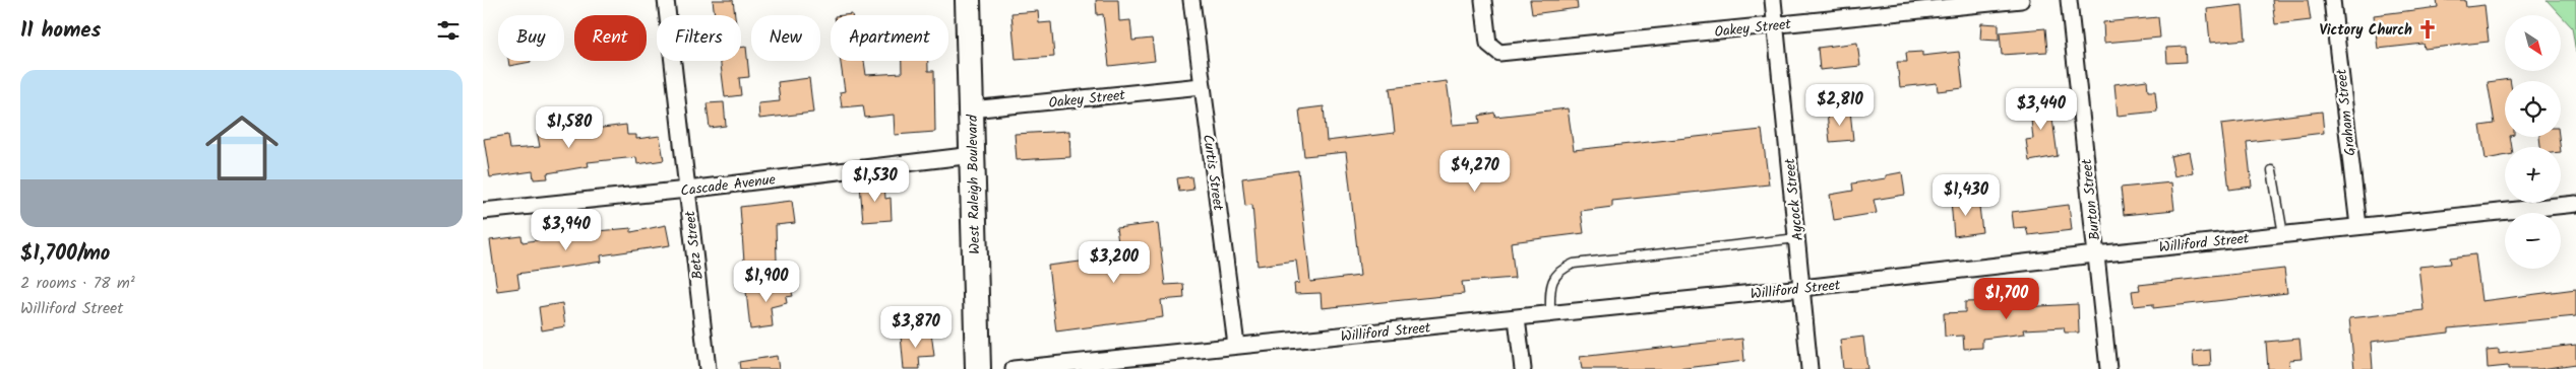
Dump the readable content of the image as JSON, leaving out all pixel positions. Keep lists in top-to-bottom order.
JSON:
{
  "streets": {
    "main road": ["West Raleigh Boulevard"],
    "street": [
      "Oakey Street",
      "Graham Street",
      "Curtis Street",
      "Cascade Avenue",
      "Aycock Street",
      "Burton Street",
      "Williford Street",
      "Betz Street"
    ]
  },
  "crossings": [
    ["Oakey Street", "Curtis Street"],
    ["Oakey Street", "West Raleigh Boulevard"],
    ["Oakey Street", "Aycock Street"],
    ["Graham Street", "Williford Street"],
    ["Curtis Street", "Williford Street"],
    ["Cascade Avenue", "West Raleigh Boulevard"],
    ["Cascade Avenue", "Betz Street"],
    ["Aycock Street", "Williford Street"],
    ["Burton Street", "Williford Street"]
  ],
  "places": {
    "church": ["Victory Church"]
  },
  "north": "bottom right",
  "page": {
    "heading": "11 homes",
    "map_buttons": ["+", "−"],
    "chip": [
      "Buy",
      "Rent",
      "Filters",
      "New",
      "Apartment"
    ],
    "list": [
      {
        "name": "$1,700/mo",
        "note": "2 rooms · 78 m² · Williford Street"
      }
    ],
    "price": [
      "$2,810",
      "$3,440",
      "$1,580",
      "$4,270",
      "$1,530",
      "$1,430",
      "$3,940",
      "$3,200",
      "$1,900",
      "$1,700",
      "$3,870"
    ]
  }
}
